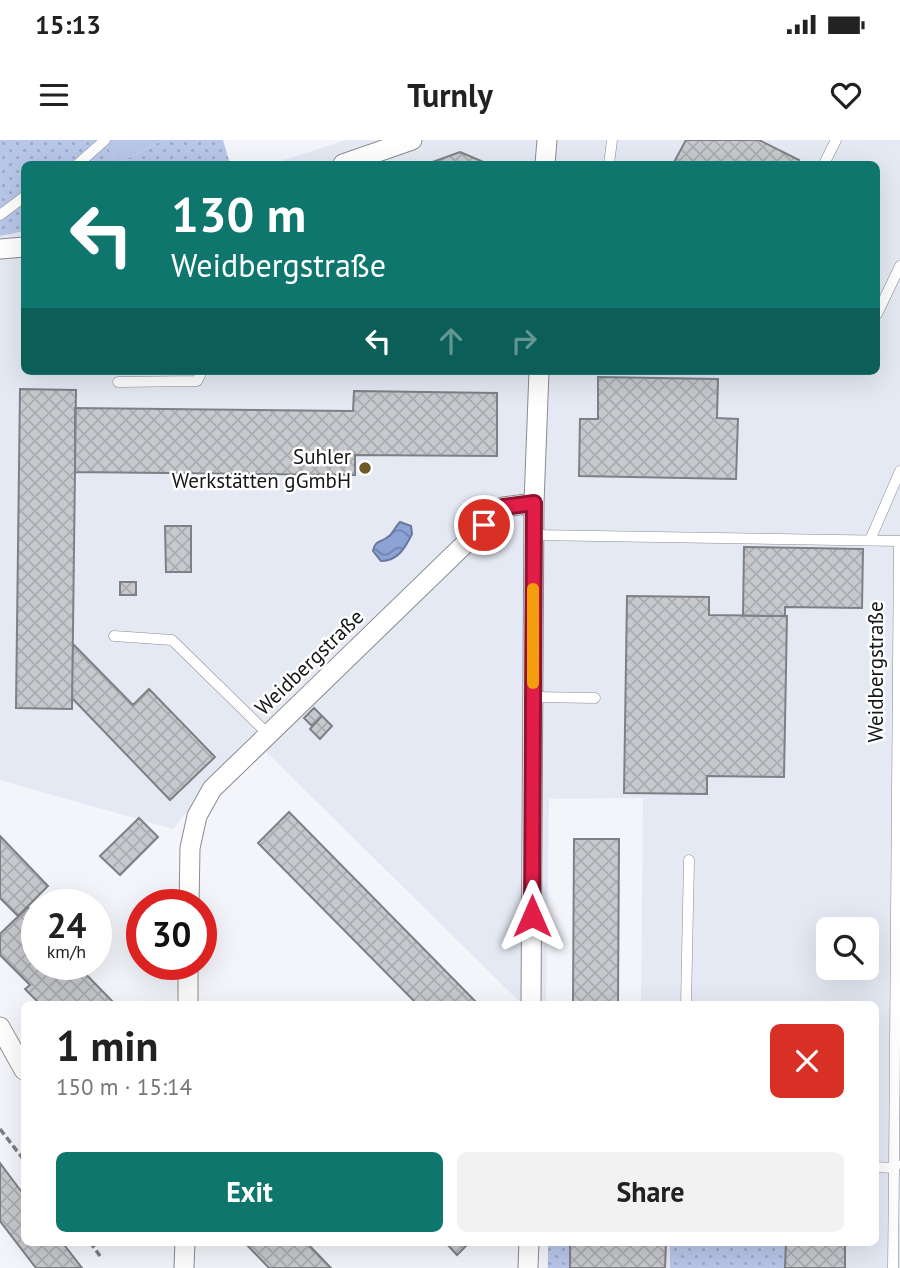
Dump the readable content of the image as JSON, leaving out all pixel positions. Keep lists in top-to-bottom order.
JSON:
{
  "streets": {
    "street": ["Weidbergstraße"]
  },
  "places": ["Suhler Werkstätten gGmbH"],
  "page": {
    "status": "15:13",
    "header": "Turnly",
    "turn": ["130 m", "Weidbergstraße"],
    "speed": "24 km/h",
    "limit": "30",
    "heading": ["1 min", "150 m · 15:14"],
    "buttons": ["Exit", "Share"]
  }
}
